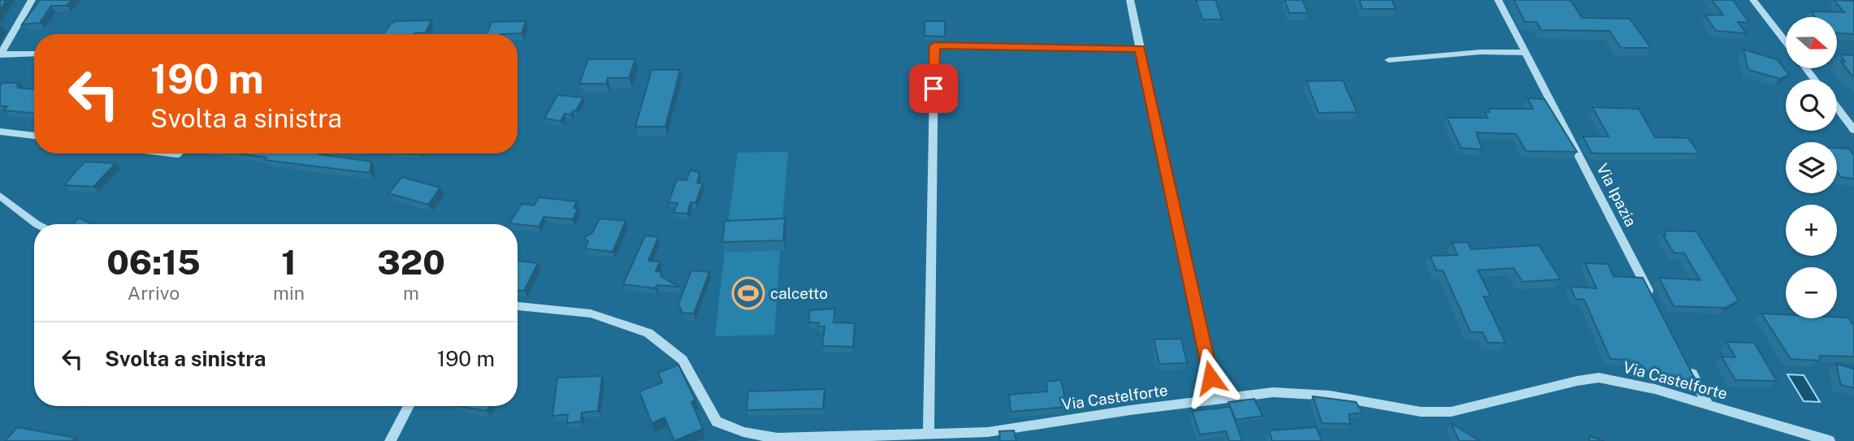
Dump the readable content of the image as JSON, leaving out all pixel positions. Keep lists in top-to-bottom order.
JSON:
{
  "streets": {
    "street": ["Via Ipazia", "Via Castelforte"]
  },
  "places": {
    "sports": ["calcetto"]
  },
  "north": "right",
  "page": {
    "map_buttons": ["+", "−"],
    "turn": ["190 m", "Svolta a sinistra"],
    "eta": [
      "06:15",
      "Arrivo",
      "1",
      "min",
      "320",
      "m"
    ],
    "list": [
      {
        "name": "Svolta a sinistra",
        "value": "190 m"
      }
    ]
  }
}
